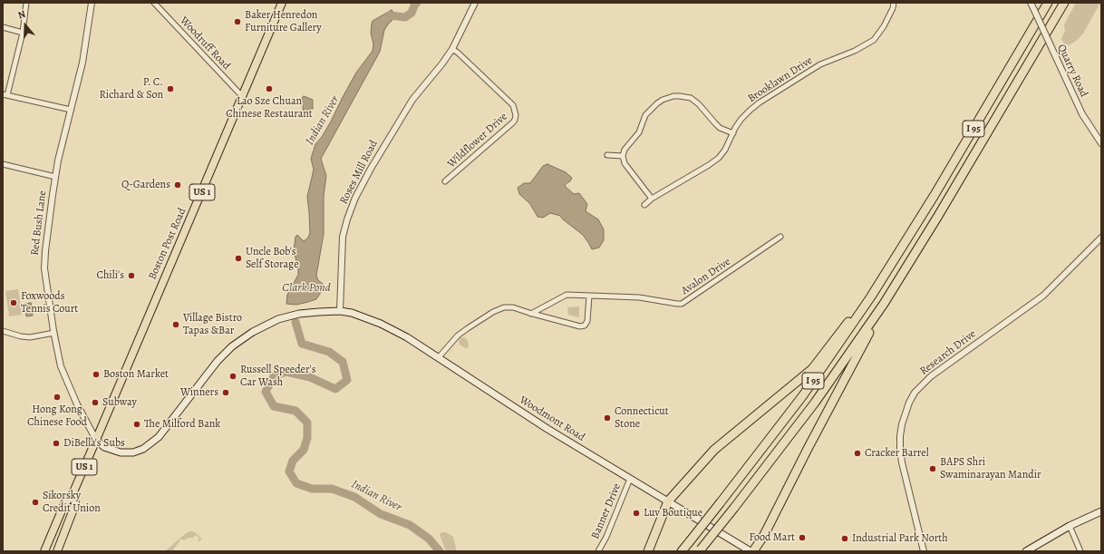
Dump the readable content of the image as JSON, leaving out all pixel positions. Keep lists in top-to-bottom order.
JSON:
{
  "streets": {
    "highway": ["I 95"],
    "main road": ["US 1", "Boston Post Road", "Woodmont Road"],
    "street": [
      "Woodruff Road",
      "Quarry Road",
      "Brooklawn Drive",
      "Wildflower Drive",
      "Roses Mill Road",
      "Red Bush Lane",
      "Avalon Drive",
      "Research Drive",
      "Banner Drive"
    ]
  },
  "crossings": [
    ["Woodruff Road", "Boston Post Road"],
    ["Wildflower Drive", "Roses Mill Road"],
    ["Roses Mill Road", "Woodmont Road"],
    ["Red Bush Lane", "Boston Post Road"],
    ["Woodmont Road", "Banner Drive"]
  ],
  "water": ["Indian River", "Clark Pond"],
  "places": [
    "Baker Henredon Furniture Gallery",
    "P. C. Richard & Son",
    "Lao Sze Chuan Chinese Restaurant",
    "Q-Gardens",
    "Uncle Bob's Self Storage",
    "Chili's",
    "Foxwoods Tennis Court",
    "Village Bistro Tapas &Bar",
    "Boston Market",
    "Russell Speeder's Car Wash",
    "Winners",
    "Hong Kong Chinese Food",
    "Subway",
    "Connecticut Stone",
    "The Milford Bank",
    "DiBella's Subs",
    "Cracker Barrel",
    "BAPS Shri Swaminarayan Mandir",
    "Sikorsky Credit Union",
    "Luv Boutique",
    "Food Mart",
    "Industrial Park North"
  ],
  "north": "top"
}
